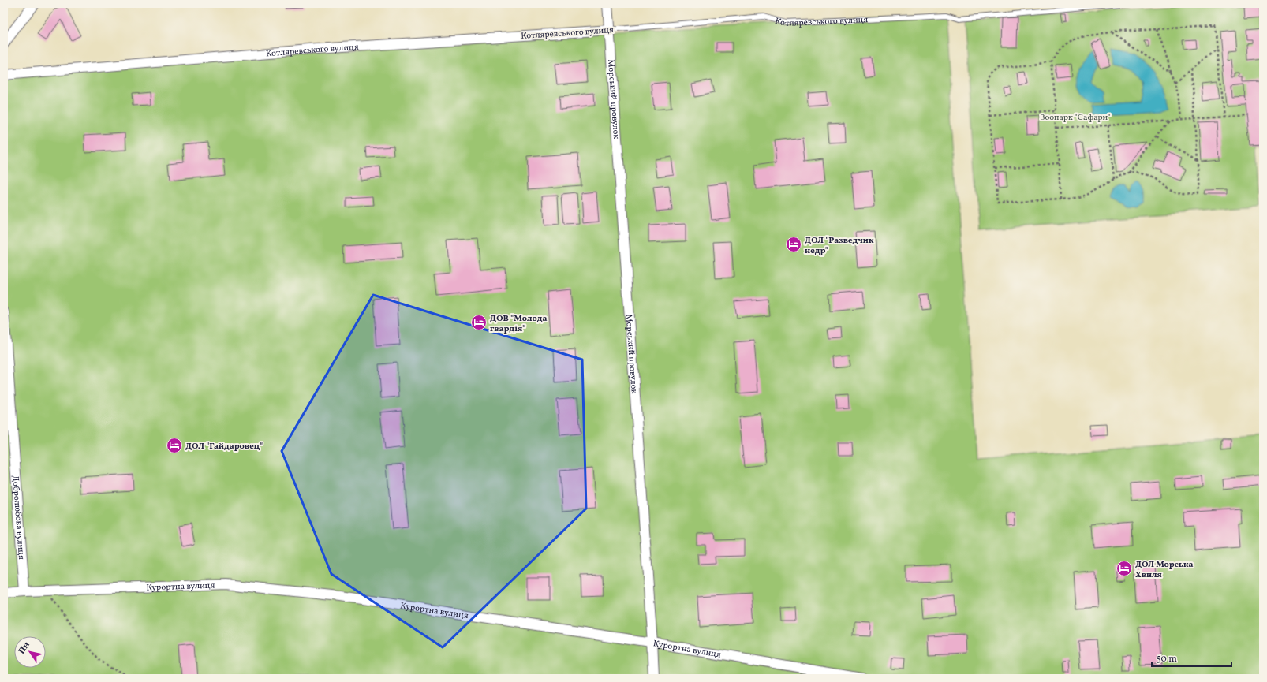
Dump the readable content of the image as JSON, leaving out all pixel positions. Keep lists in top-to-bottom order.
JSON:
{
  "streets": {
    "street": [
      "Котляревського вулиця",
      "Морський провулок",
      "Добролюбова вулиця",
      "Курортна вулиця"
    ]
  },
  "crossings": [
    ["Котляревського вулиця", "Морський провулок"],
    ["Морський провулок", "Курортна вулиця"],
    ["Добролюбова вулиця", "Курортна вулиця"]
  ],
  "parks": ["Зоопарк \"Сафари\""],
  "places": {
    "hotel": [
      "ДОЛ \"Разведчик недр\"",
      "ДОВ \"Молода гвардія\"",
      "ДОЛ \"Гайдаровец\"",
      "ДОЛ Морська Хвиля"
    ]
  },
  "scale_bar": "50 m",
  "north": "top left"
}
